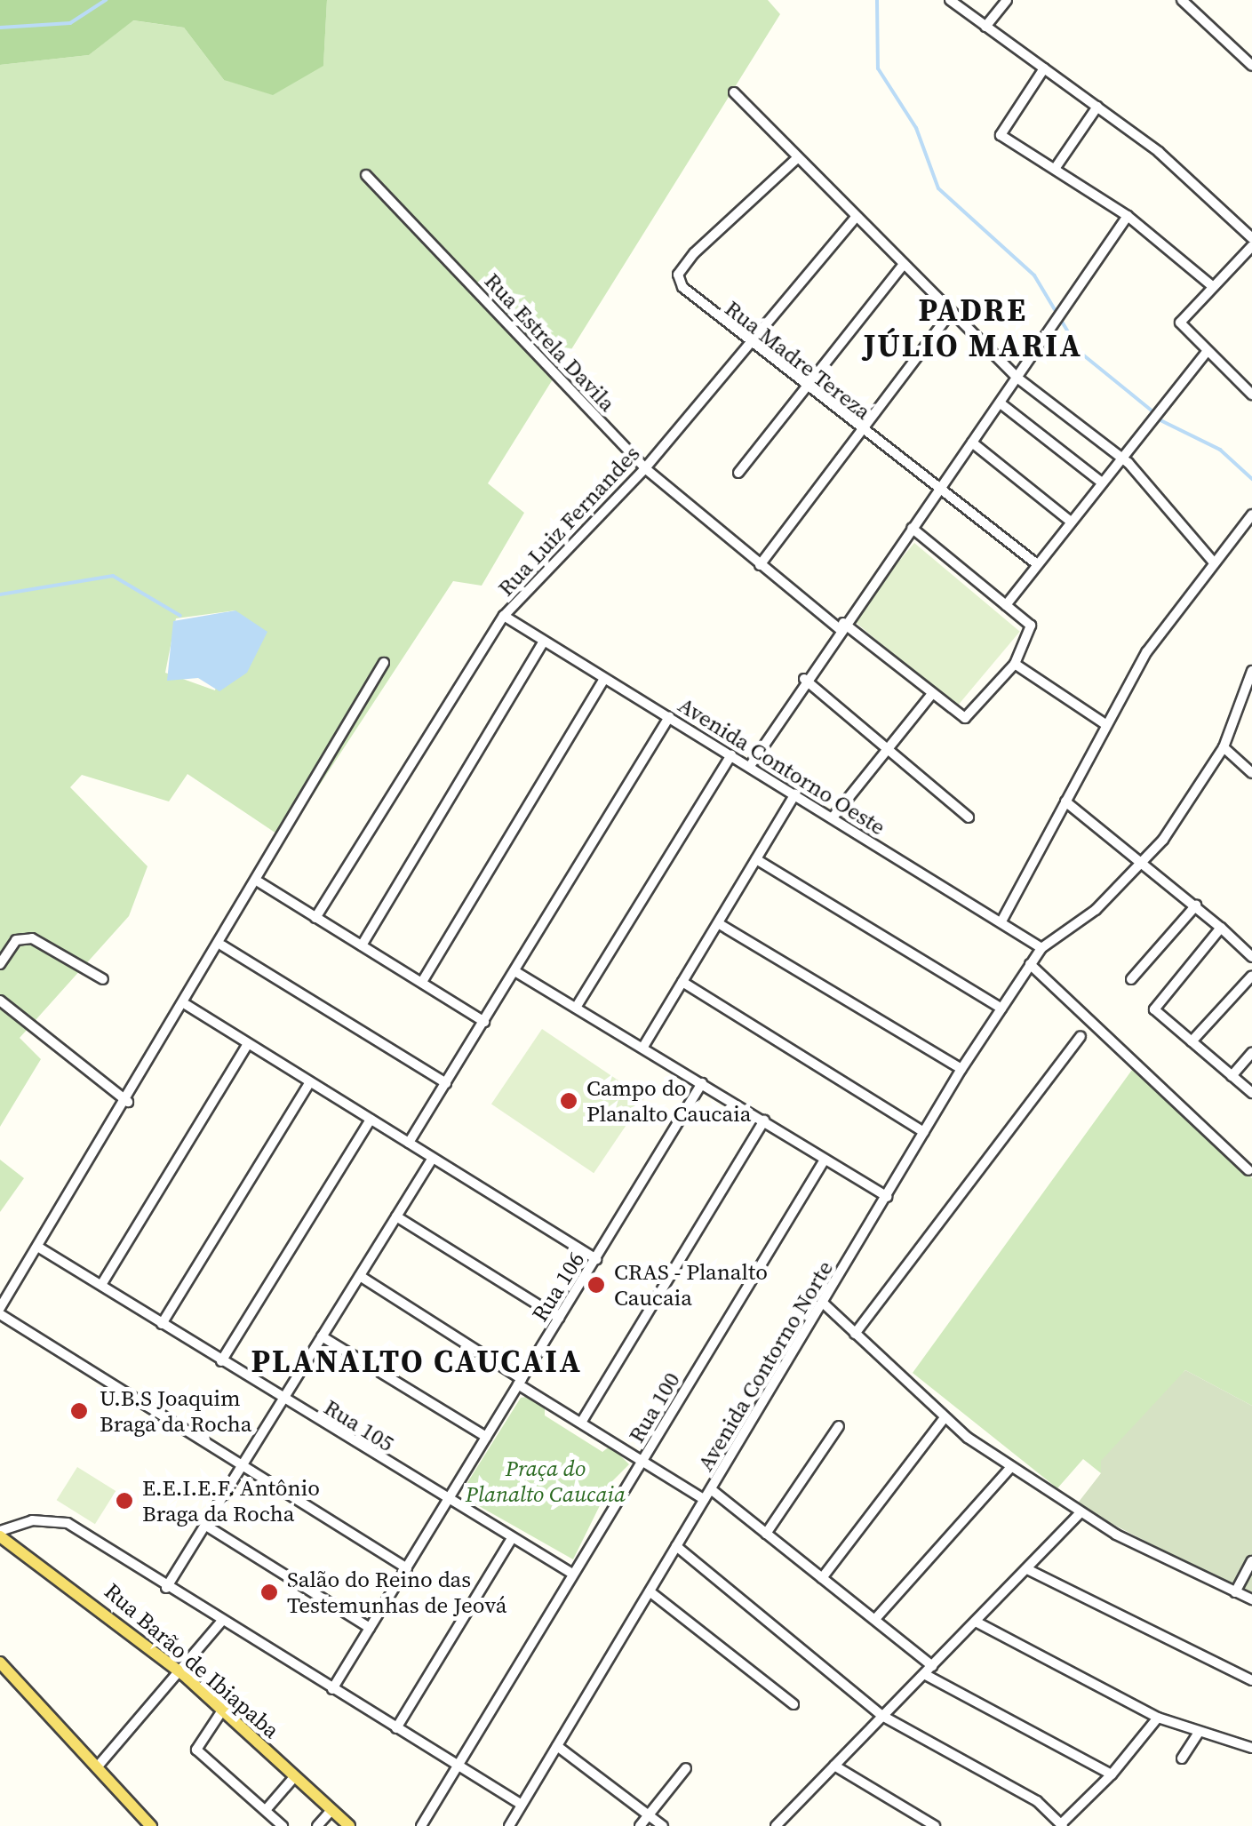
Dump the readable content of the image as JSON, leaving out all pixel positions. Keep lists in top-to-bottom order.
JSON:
{
  "streets": {
    "main road": ["Rua Barão de Ibiapaba"],
    "street": [
      "Rua Estrela Davila",
      "Rua Madre Tereza",
      "Rua Luiz Fernandes",
      "Avenida Contorno Oeste",
      "Rua 106",
      "Avenida Contorno Norte",
      "Rua 100",
      "Rua 105"
    ]
  },
  "crossings": [
    ["Rua Estrela Davila", "Rua Luiz Fernandes"],
    ["Rua Madre Tereza", "Rua Luiz Fernandes"],
    ["Rua Luiz Fernandes", "Avenida Contorno Oeste"],
    ["Avenida Contorno Oeste", "Avenida Contorno Norte"],
    ["Rua 106", "Rua 105"],
    ["Rua 100", "Rua 105"]
  ],
  "districts": ["PADRE JÚLIO MARIA", "PLANALTO CAUCAIA"],
  "parks": ["Praça do Planalto Caucaia"],
  "places": [
    "Campo do Planalto Caucaia",
    "CRAS - Planalto Caucaia",
    "U.B.S Joaquim Braga da Rocha",
    "E.E.I.E.F. Antônio Braga da Rocha",
    "Salão do Reino das Testemunhas de Jeová"
  ]
}
